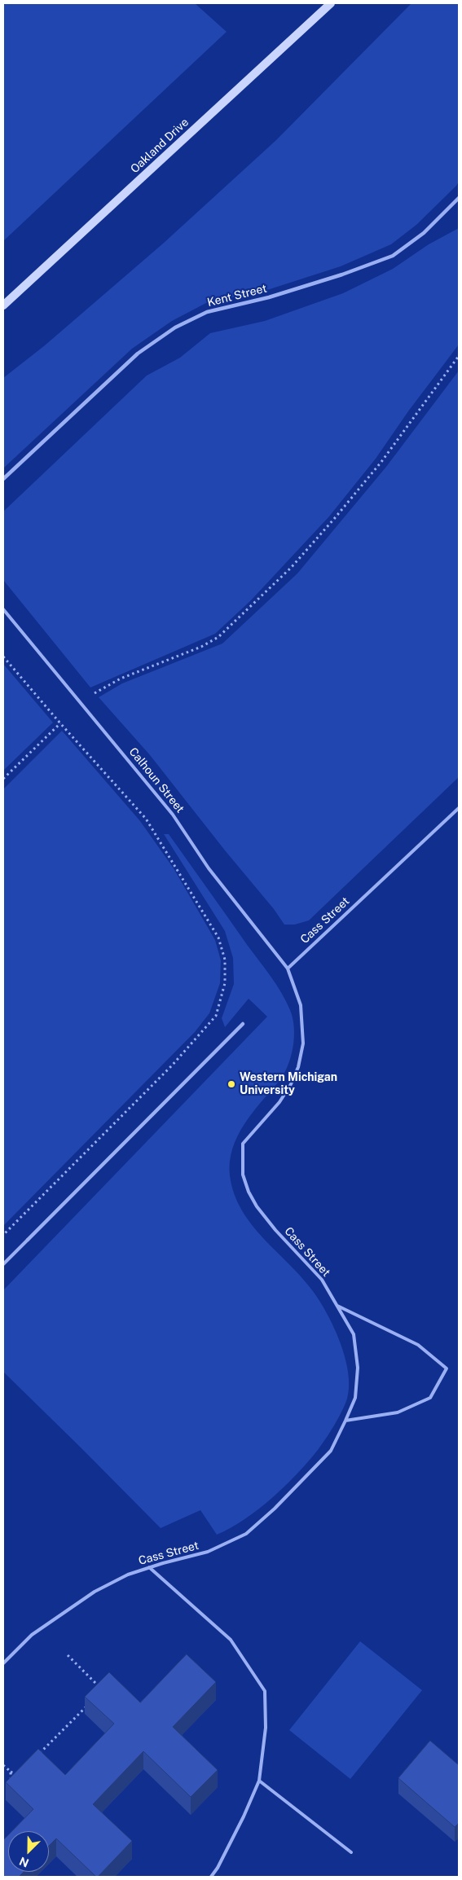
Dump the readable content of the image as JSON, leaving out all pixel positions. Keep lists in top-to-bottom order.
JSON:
{
  "streets": {
    "main road": ["Oakland Drive"],
    "street": ["Kent Street"],
    "lane": ["Calhoun Street", "Cass Street"]
  },
  "crossings": [
    ["Calhoun Street", "Cass Street"]
  ],
  "places": ["Western Michigan University"],
  "north": "bottom left"
}
